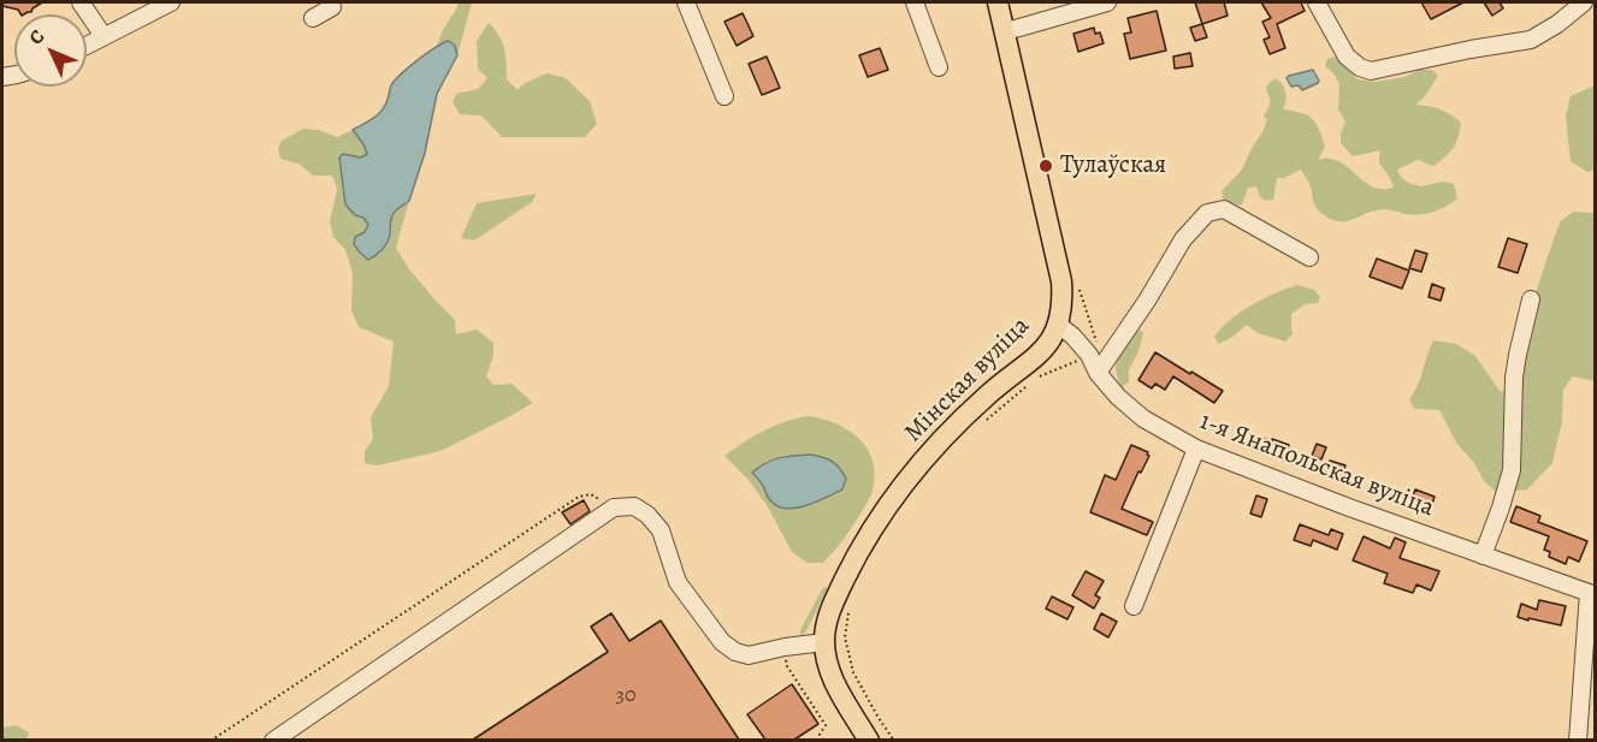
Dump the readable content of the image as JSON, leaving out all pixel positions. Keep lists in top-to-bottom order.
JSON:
{
  "streets": {
    "main road": ["Мінская вуліца"],
    "street": ["1-я Янапольская вуліца"]
  },
  "crossings": [
    ["Мінская вуліца", "1-я Янапольская вуліца"]
  ],
  "places": ["Тулаўская"],
  "house_numbers": ["30"],
  "north": "top left"
}
